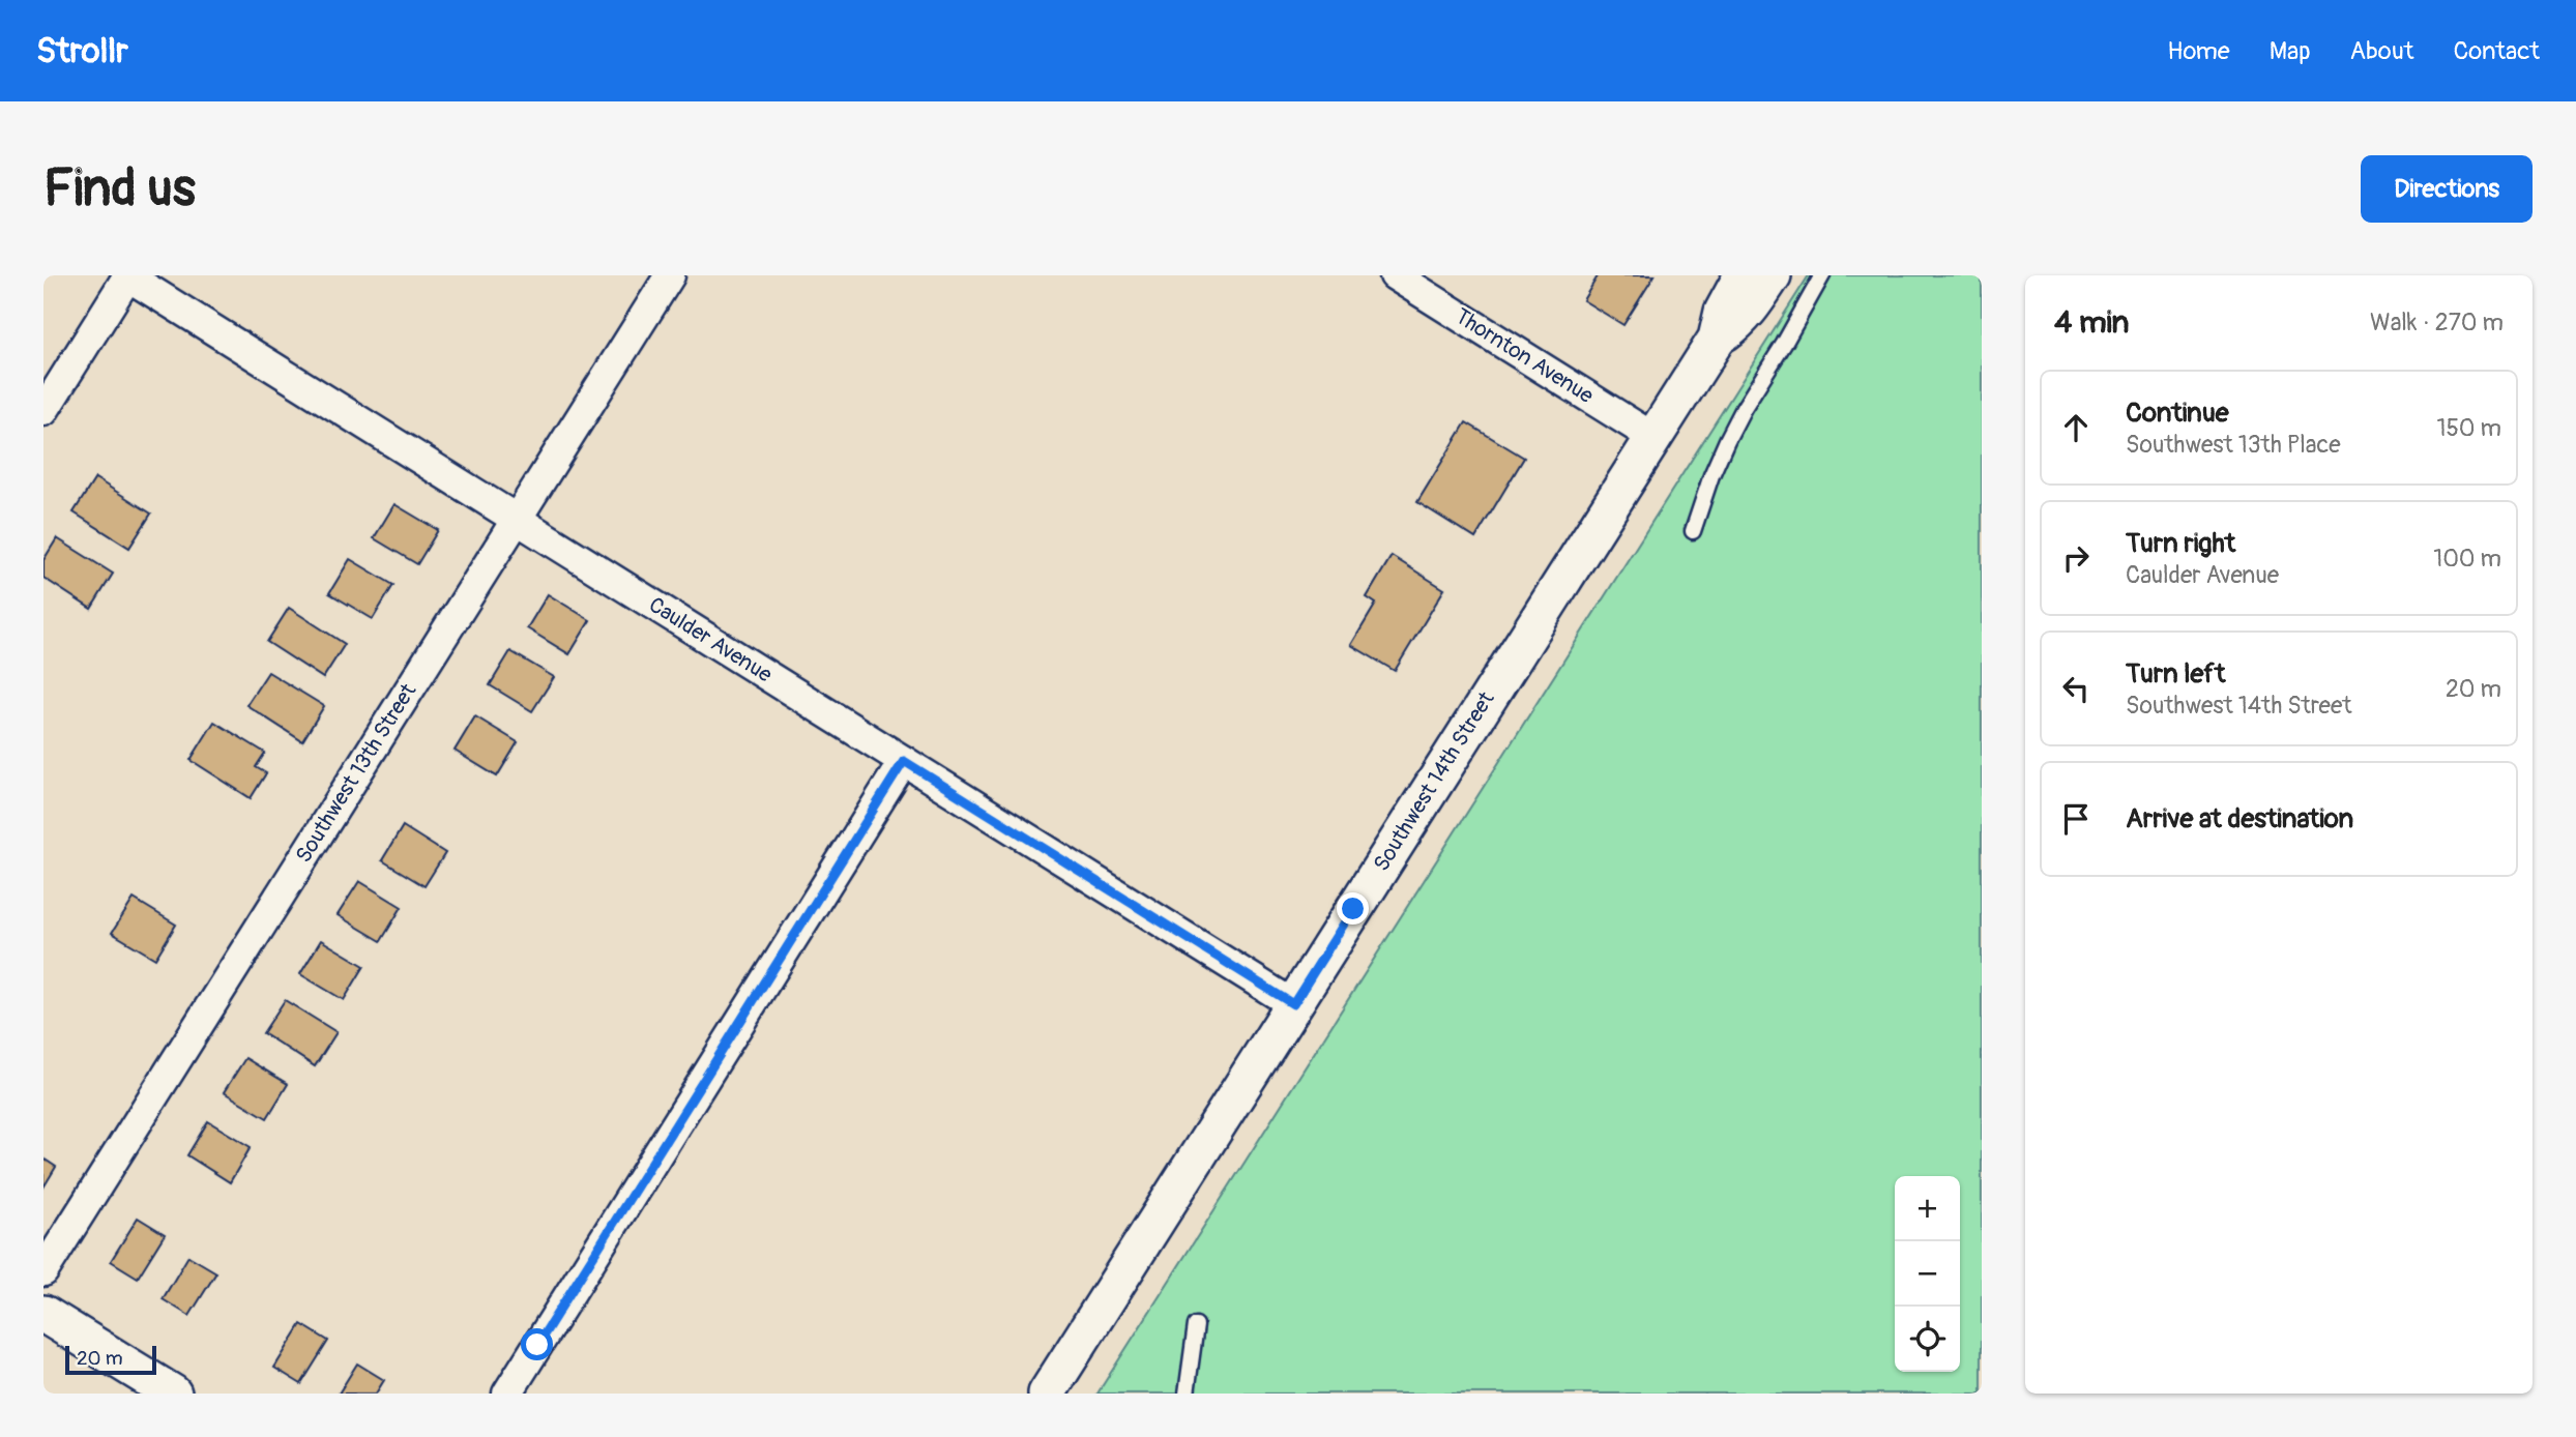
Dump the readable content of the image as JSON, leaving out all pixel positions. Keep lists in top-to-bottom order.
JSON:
{
  "streets": {
    "street": [
      "Thornton Avenue",
      "Caulder Avenue",
      "Southwest 13th Street",
      "Southwest 14th Street"
    ]
  },
  "crossings": [
    ["Thornton Avenue", "Southwest 14th Street"],
    ["Caulder Avenue", "Southwest 13th Street"],
    ["Caulder Avenue", "Southwest 14th Street"]
  ],
  "scale_bar": "20 m",
  "page": {
    "header": "Strollr",
    "nav": [
      "Home",
      "Map",
      "About",
      "Contact"
    ],
    "buttons": "Directions",
    "title": "Find us",
    "heading": ["4 min", "Walk · 270 m"],
    "list": [
      ["Continue", "Southwest 13th Place", "150 m"],
      ["Turn right", "Caulder Avenue", "100 m"],
      ["Turn left", "Southwest 14th Street", "20 m"],
      "Arrive at destination"
    ],
    "map_buttons": ["+", "−"],
    "scale": "20 m"
  }
}
